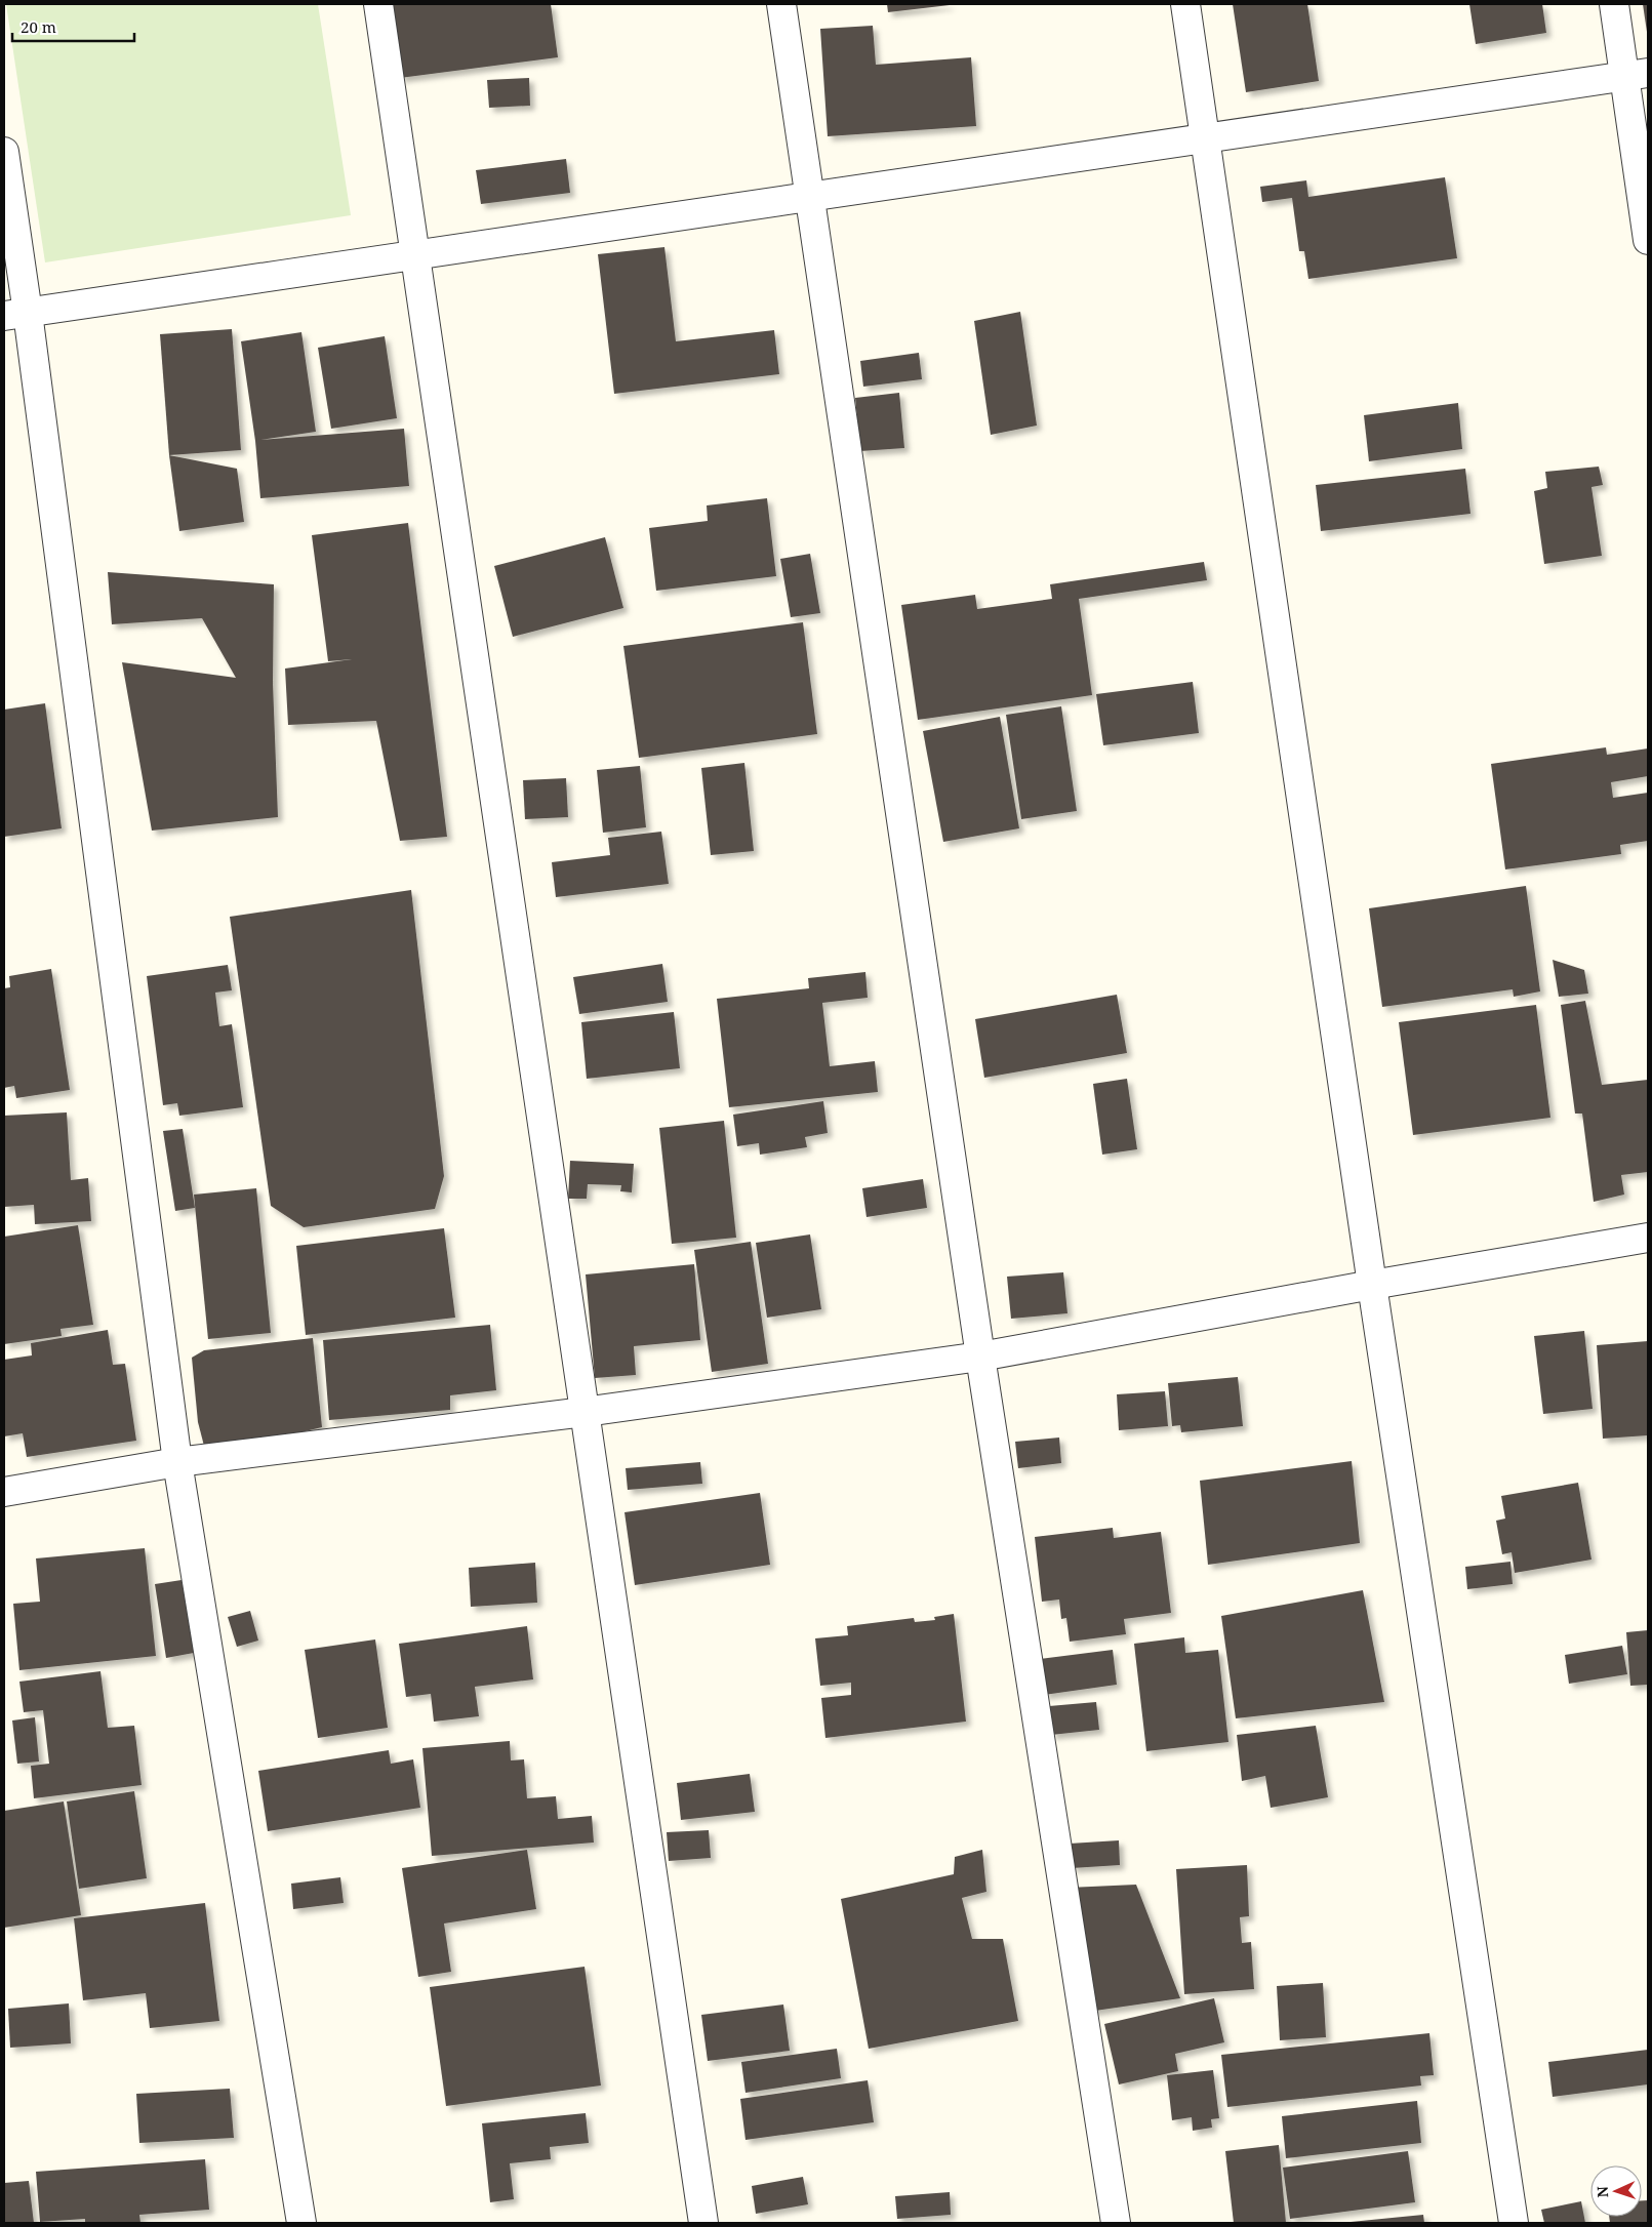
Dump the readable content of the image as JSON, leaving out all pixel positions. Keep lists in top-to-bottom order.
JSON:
{
  "scale_bar": "20 m",
  "north": "left"
}
